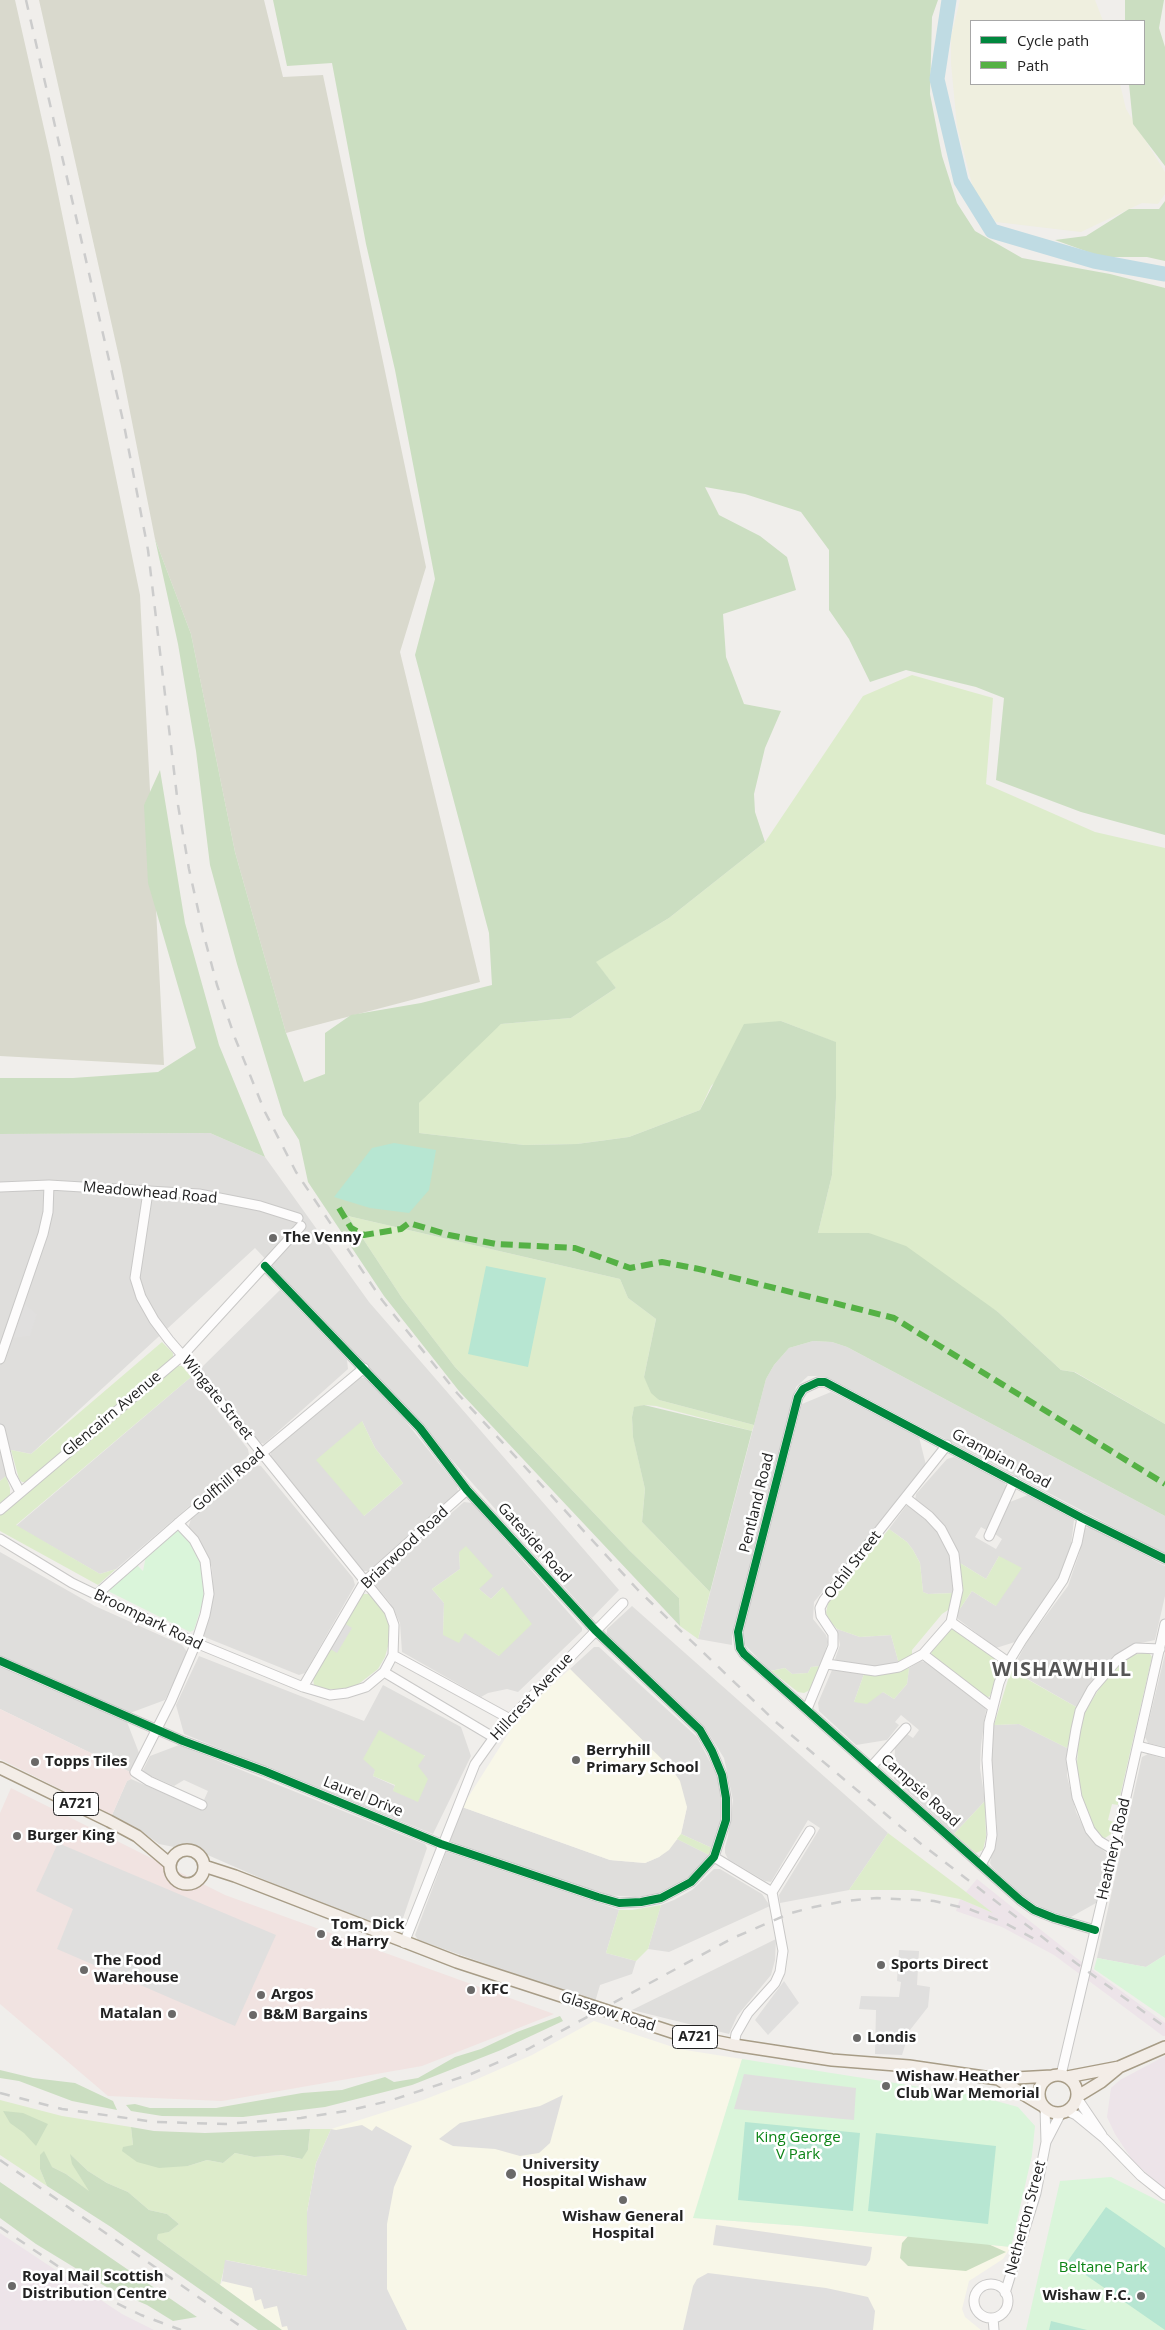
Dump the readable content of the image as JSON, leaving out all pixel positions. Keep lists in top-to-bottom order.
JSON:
{
  "streets": {
    "main road": ["A721", "Glasgow Road"],
    "street": [
      "Meadowhead Road",
      "Wingate Street",
      "Glencairn Avenue",
      "Grampian Road",
      "Golfhill Road",
      "Pentland Road",
      "Gateside Road",
      "Briarwood Road",
      "Ochil Street",
      "Broompark Road",
      "Hillcrest Avenue",
      "Campsie Road",
      "Laurel Drive",
      "Heathery Road",
      "Netherton Street"
    ]
  },
  "crossings": [
    ["Meadowhead Road", "Wingate Street"],
    ["Meadowhead Road", "Glencairn Avenue"],
    ["Wingate Street", "Glencairn Avenue"],
    ["Wingate Street", "Golfhill Road"],
    ["Wingate Street", "Briarwood Road"],
    ["Glencairn Avenue", "Gateside Road"],
    ["Grampian Road", "Pentland Road"],
    ["Grampian Road", "Ochil Street"],
    ["Golfhill Road", "Gateside Road"],
    ["Golfhill Road", "Broompark Road"],
    ["Pentland Road", "Campsie Road"],
    ["Gateside Road", "Briarwood Road"],
    ["Gateside Road", "Hillcrest Avenue"],
    ["Gateside Road", "Laurel Drive"],
    ["Briarwood Road", "Broompark Road"],
    ["Ochil Street", "Campsie Road"],
    ["Hillcrest Avenue", "Laurel Drive"],
    ["Hillcrest Avenue", "Glasgow Road"],
    ["Campsie Road", "Heathery Road"],
    ["A721", "Glasgow Road"],
    ["Heathery Road", "Glasgow Road"],
    ["Heathery Road", "Netherton Street"],
    ["Glasgow Road", "Netherton Street"]
  ],
  "districts": ["WISHAWHILL"],
  "parks": ["King George V Park", "Beltane Park"],
  "places": [
    "The Venny",
    "Berryhill Primary School",
    "Topps Tiles",
    "Burger King",
    "Tom, Dick & Harry",
    "Sports Direct",
    "The Food Warehouse",
    "KFC",
    "Argos",
    "Matalan",
    "B&M Bargains",
    "Londis",
    "Wishaw Heather Club War Memorial",
    "University Hospital Wishaw",
    "Wishaw General Hospital",
    "Royal Mail Scottish Distribution Centre",
    "Wishaw F.C."
  ],
  "legend": ["Cycle path", "Path"]
}
